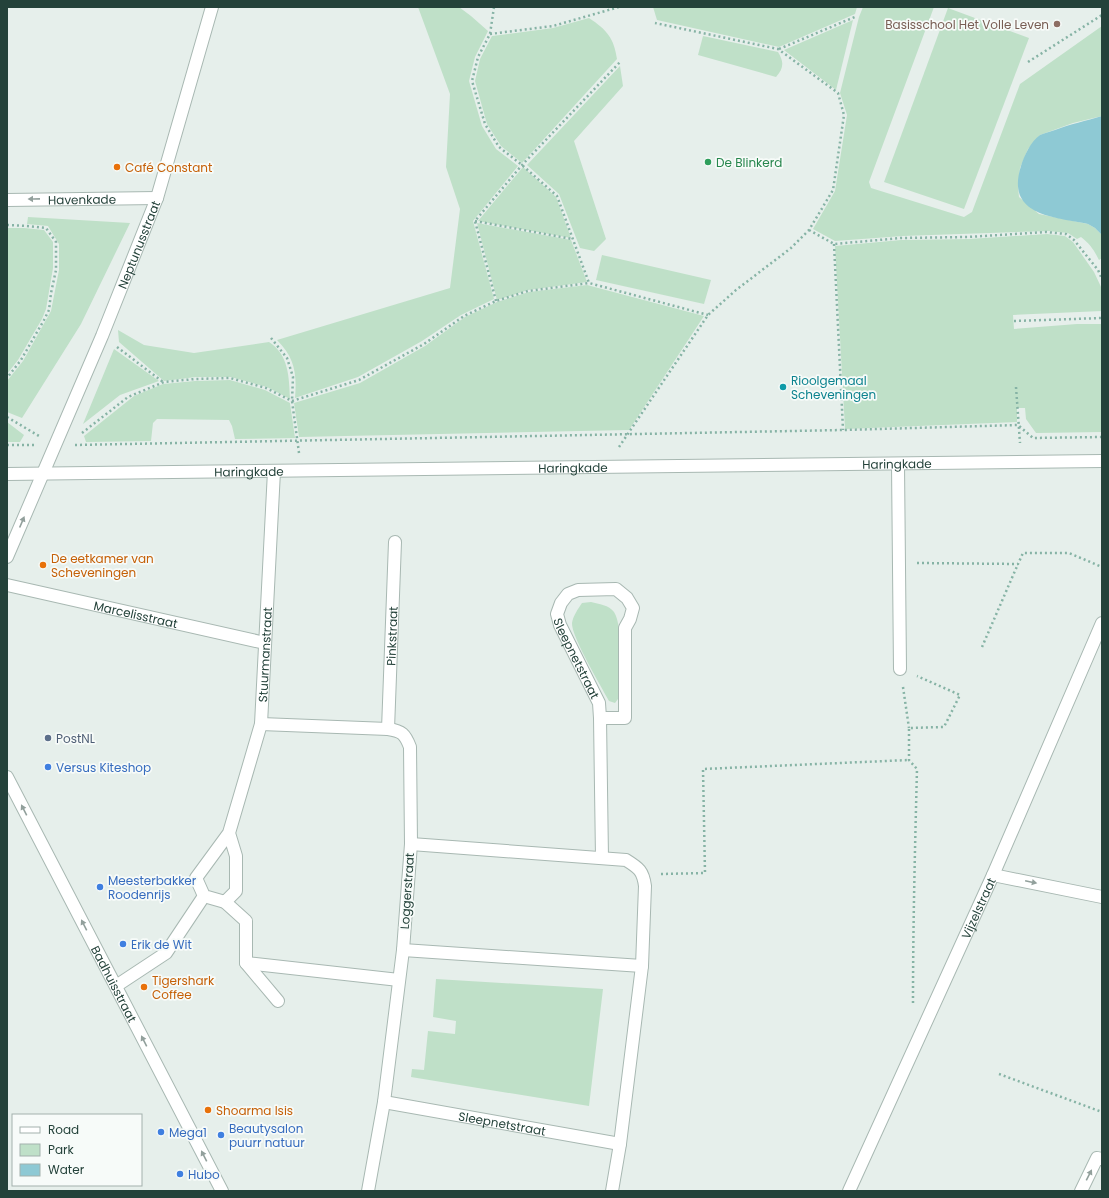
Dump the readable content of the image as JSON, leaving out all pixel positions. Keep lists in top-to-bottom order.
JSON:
{
  "streets": {
    "street": [
      "Havenkade",
      "Neptunusstraat",
      "Haringkade",
      "Marcelisstraat",
      "Pinkstraat",
      "Stuurmanstraat",
      "Sleepnetstraat",
      "Loggerstraat",
      "Vijzelstraat",
      "Badhuisstraat"
    ]
  },
  "crossings": [
    ["Havenkade", "Neptunusstraat"],
    ["Neptunusstraat", "Haringkade"],
    ["Haringkade", "Stuurmanstraat"],
    ["Marcelisstraat", "Stuurmanstraat"],
    ["Pinkstraat", "Loggerstraat"],
    ["Stuurmanstraat", "Loggerstraat"],
    ["Sleepnetstraat", "Loggerstraat"]
  ],
  "one_way": ["Havenkade", "Badhuisstraat"],
  "places": [
    "Basisschool Het Volle Leven",
    "De Blinkerd",
    "Café Constant",
    "Rioolgemaal Scheveningen",
    "De eetkamer van Scheveningen",
    "PostNL",
    "Versus Kiteshop",
    "Meesterbakker Roodenrijs",
    "Erik de Wit",
    "Tigershark Coffee",
    "Shoarma Isis",
    "Mega1",
    "Beautysalon puurr natuur",
    "Hubo"
  ],
  "legend": ["Road", "Park", "Water"]
}
